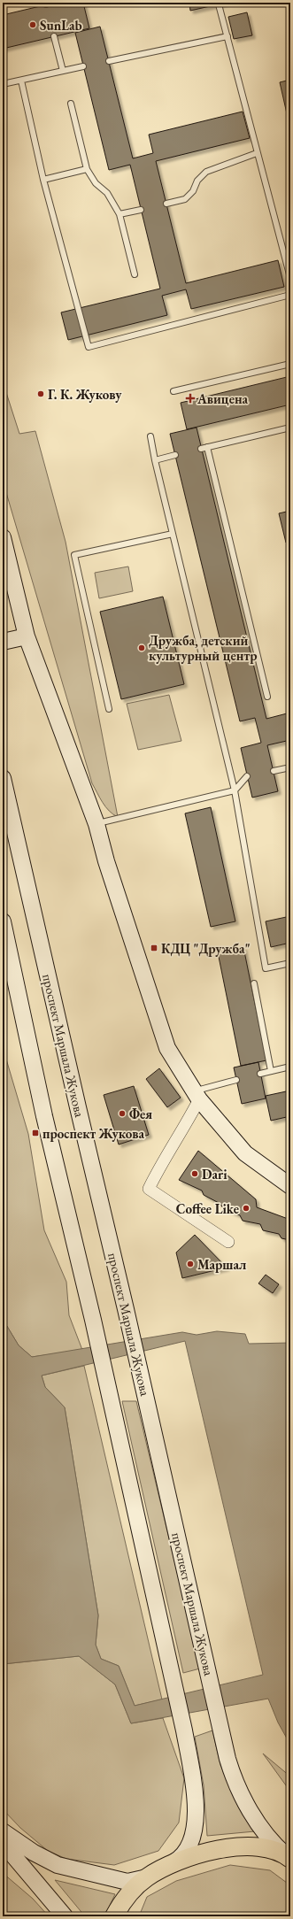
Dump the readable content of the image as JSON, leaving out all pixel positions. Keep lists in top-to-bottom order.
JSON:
{
  "streets": {
    "main road": ["проспект Маршала Жукова"]
  },
  "places": {
    "other": [
      "SunLab",
      "Г. К. Жукову",
      "Дружба, детский культурный центр",
      "Фея",
      "Dari",
      "Coffee Like",
      "Маршал"
    ],
    "health": ["Авицена"],
    "transit": ["КДЦ \"Дружба\"", "проспект Жукова"]
  }
}
